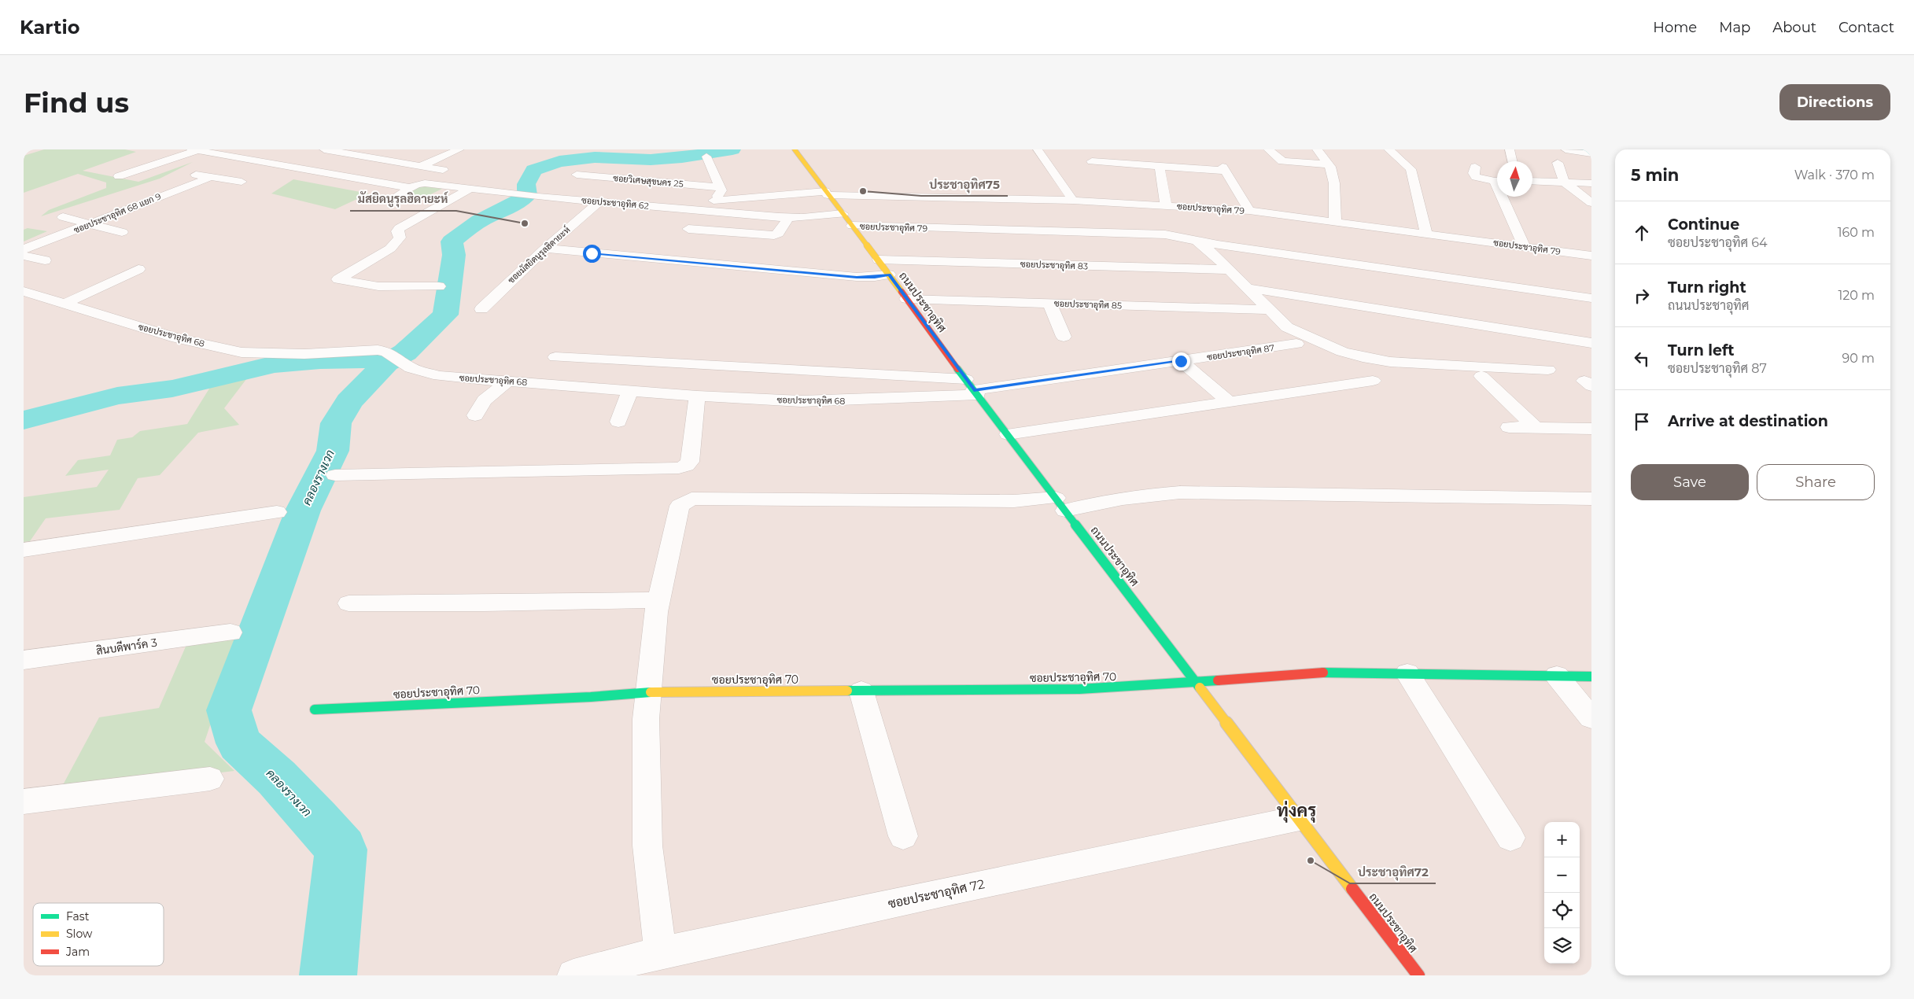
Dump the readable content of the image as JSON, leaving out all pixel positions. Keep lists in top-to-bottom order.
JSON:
{
  "streets": {
    "main road": ["ถนนประชาอุทิศ", "ซอยประชาอุทิศ 70"],
    "street": [
      "ซอยวิเศษสุขนคร 25",
      "ซอยประชาอุทิศ 62",
      "ซอยประชาอุทิศ 79",
      "ซอยประชาอุทิศ 68 แยก 9",
      "ซอยมัสยิดนูรุลฮิดายะห์",
      "ซอยประชาอุทิศ 83",
      "ซอยประชาอุทิศ 85",
      "ซอยประชาอุทิศ 68",
      "ซอยประชาอุทิศ 87",
      "สินบดีพาร์ค 3",
      "ซอยประชาอุทิศ 72"
    ]
  },
  "crossings": [
    ["ซอยประชาอุทิศ 62", "ซอยมัสยิดนูรุลฮิดายะห์"],
    ["ซอยประชาอุทิศ 62", "ถนนประชาอุทิศ"],
    ["ซอยประชาอุทิศ 79", "ถนนประชาอุทิศ"],
    ["ซอยประชาอุทิศ 83", "ถนนประชาอุทิศ"],
    ["ถนนประชาอุทิศ", "ซอยประชาอุทิศ 85"],
    ["ถนนประชาอุทิศ", "ซอยประชาอุทิศ 68"],
    ["ถนนประชาอุทิศ", "ซอยประชาอุทิศ 87"],
    ["ถนนประชาอุทิศ", "ซอยประชาอุทิศ 70"],
    ["ถนนประชาอุทิศ", "ซอยประชาอุทิศ 72"],
    ["ซอยประชาอุทิศ 68", "ซอยประชาอุทิศ 87"]
  ],
  "districts": ["ทุ่งครุ"],
  "water": ["คลองรางเวก"],
  "places": ["ประชาอุทิศ75", "มัสยิดนูรุลฮิดายะห์", "ประชาอุทิศ72"],
  "legend": ["Fast", "Slow", "Jam"],
  "north": "top",
  "page": {
    "header": "Kartio",
    "nav": [
      "Home",
      "Map",
      "About",
      "Contact"
    ],
    "buttons": [
      "Directions",
      ["Save", "Share"]
    ],
    "title": "Find us",
    "heading": ["5 min", "Walk · 370 m"],
    "list": [
      ["Continue", "ซอยประชาอุทิศ 64", "160 m"],
      ["Turn right", "ถนนประชาอุทิศ", "120 m"],
      ["Turn left", "ซอยประชาอุทิศ 87", "90 m"],
      "Arrive at destination"
    ],
    "map_buttons": ["+", "−"]
  }
}
